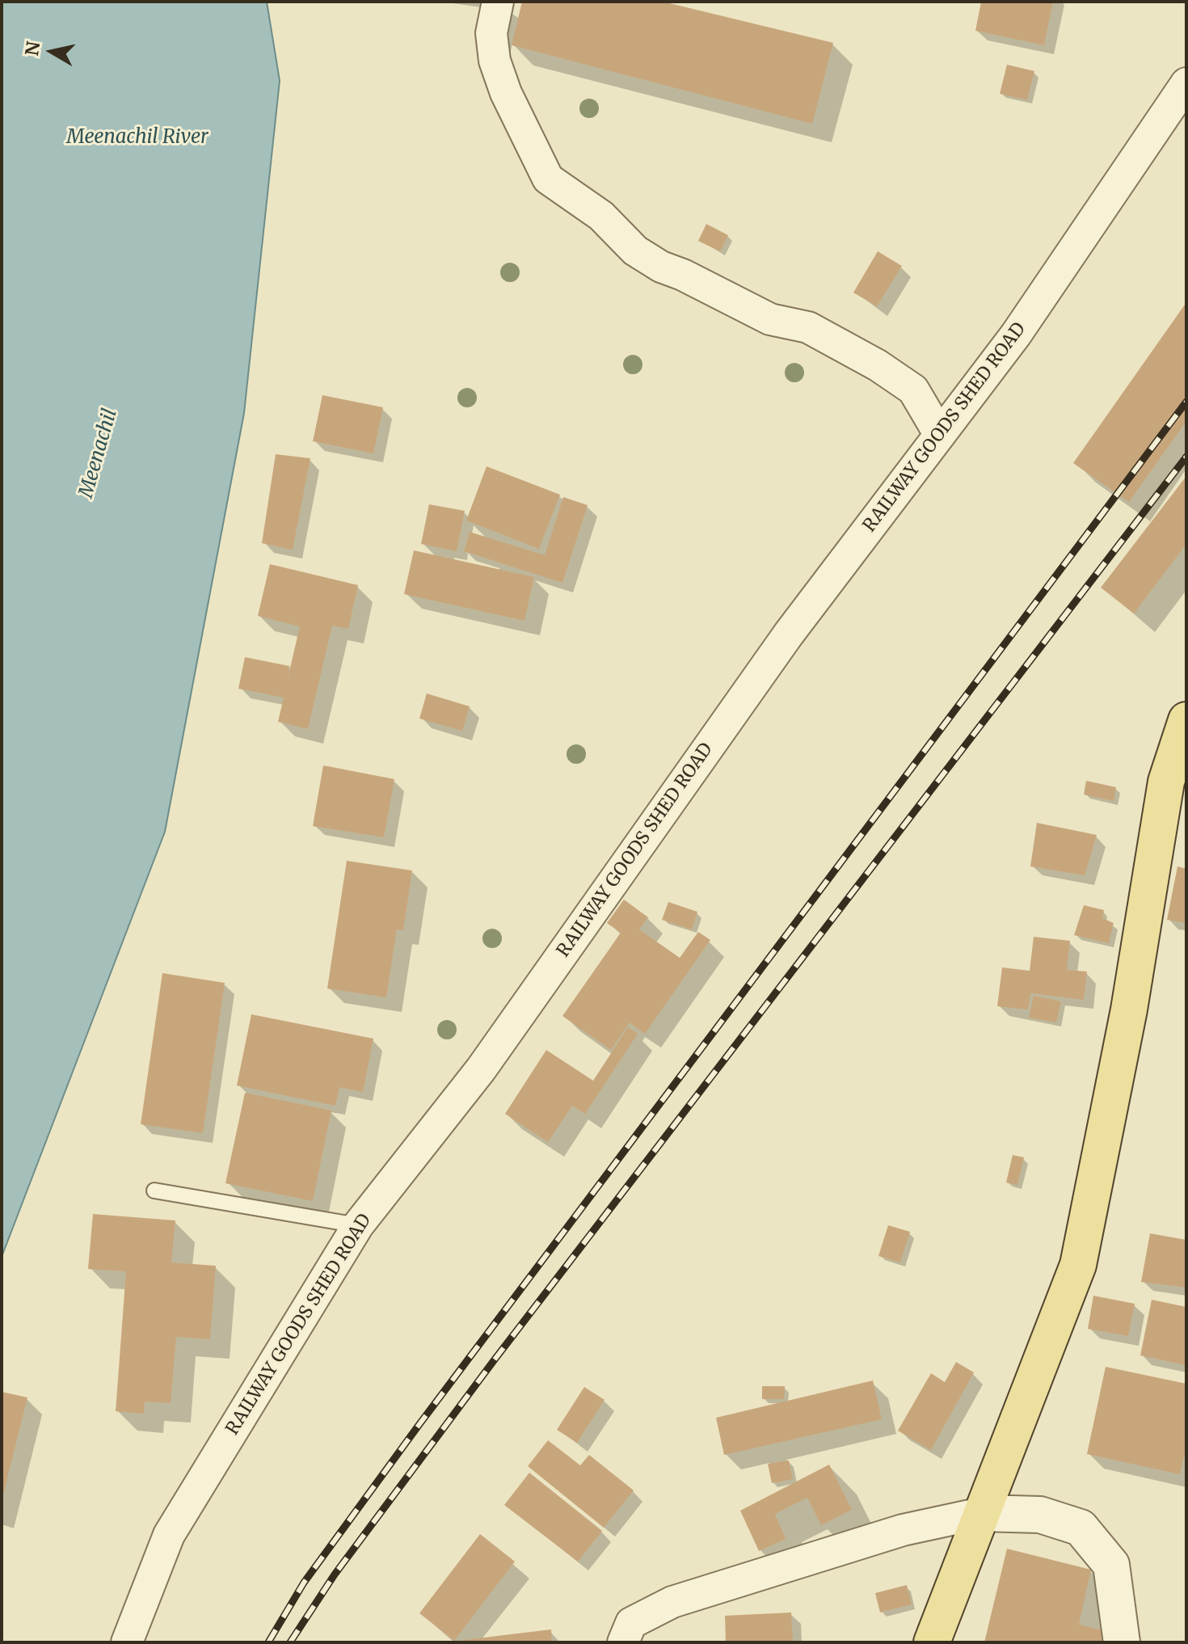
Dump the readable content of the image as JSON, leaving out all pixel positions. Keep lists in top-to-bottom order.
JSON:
{
  "streets": {
    "street": ["RAILWAY GOODS SHED ROAD"]
  },
  "water": ["Meenachil River", "Meenachil"],
  "north": "left"
}
